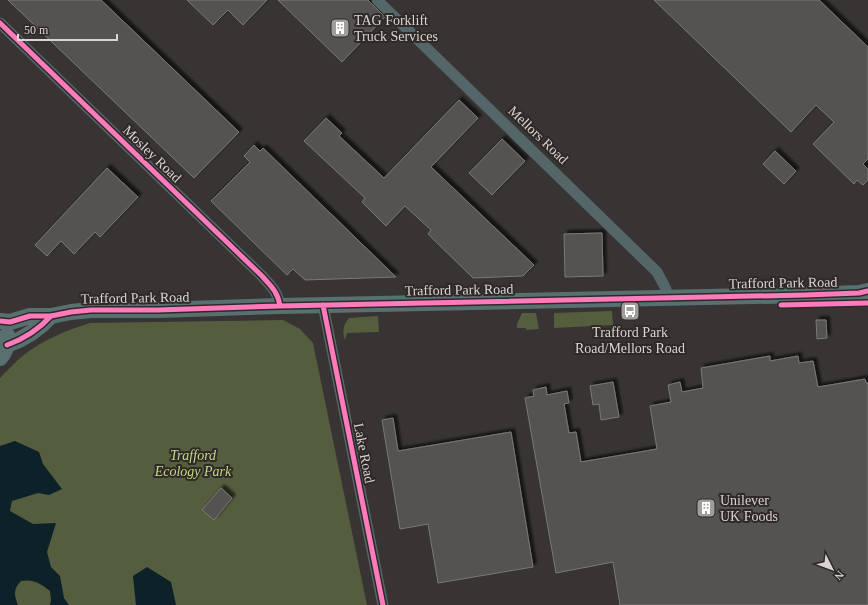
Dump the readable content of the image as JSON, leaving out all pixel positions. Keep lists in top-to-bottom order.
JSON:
{
  "streets": {
    "street": [
      "Mellors Road",
      "Mosley Road",
      "Trafford Park Road",
      "Lake Road"
    ]
  },
  "crossings": [
    ["Mellors Road", "Trafford Park Road"],
    ["Mosley Road", "Trafford Park Road"],
    ["Trafford Park Road", "Lake Road"]
  ],
  "parks": ["Trafford Ecology Park"],
  "places": {
    "building": ["TAG Forklift Truck Services", "Unilever UK Foods"],
    "bus stop": ["Trafford Park Road/Mellors Road"]
  },
  "scale_bar": "50 m",
  "north": "bottom right"
}
